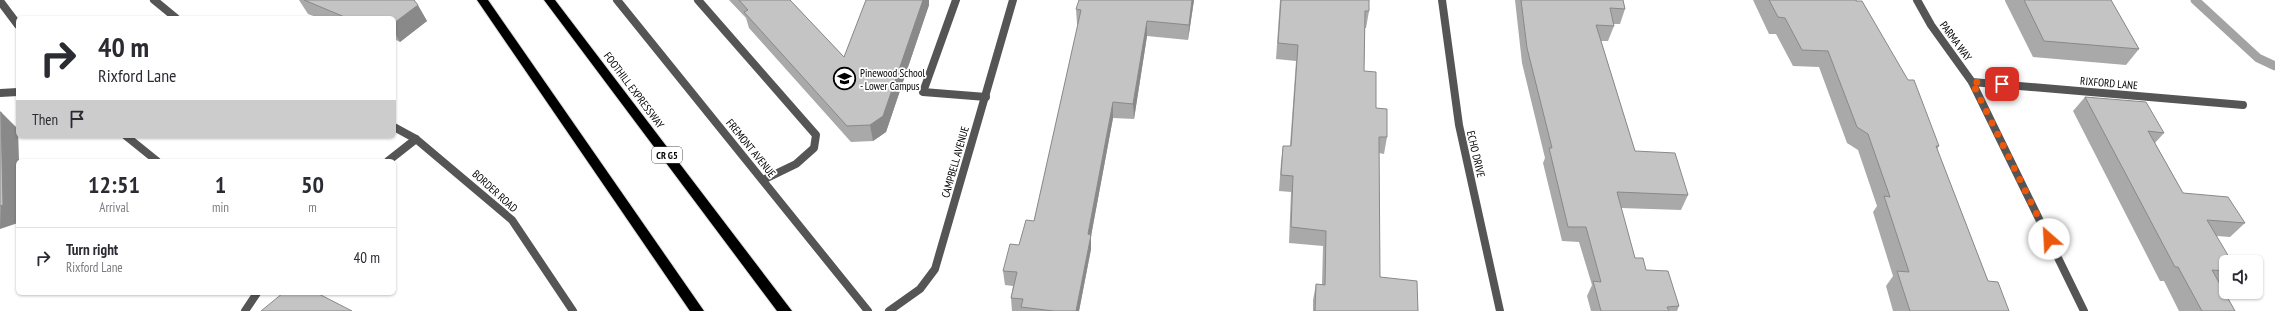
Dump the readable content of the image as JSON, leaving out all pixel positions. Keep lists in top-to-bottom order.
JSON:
{
  "streets": {
    "highway": ["FOOTHILL EXPRESSWAY", "CR G5"],
    "street": [
      "PARMA WAY",
      "RIXFORD LANE",
      "FREMONT AVENUE",
      "ECHO DRIVE",
      "CAMPBELL AVENUE",
      "BORDER ROAD"
    ]
  },
  "crossings": [
    ["PARMA WAY", "RIXFORD LANE"]
  ],
  "places": {
    "school or university": ["Pinewood School - Lower Campus"]
  },
  "page": {
    "turn": ["40 m", "Rixford Lane"],
    "then": "Then",
    "eta": [
      "12:51",
      "Arrival",
      "1",
      "min",
      "50",
      "m"
    ],
    "list": [
      {
        "name": "Turn right",
        "note": "Rixford Lane",
        "value": "40 m"
      }
    ]
  }
}
